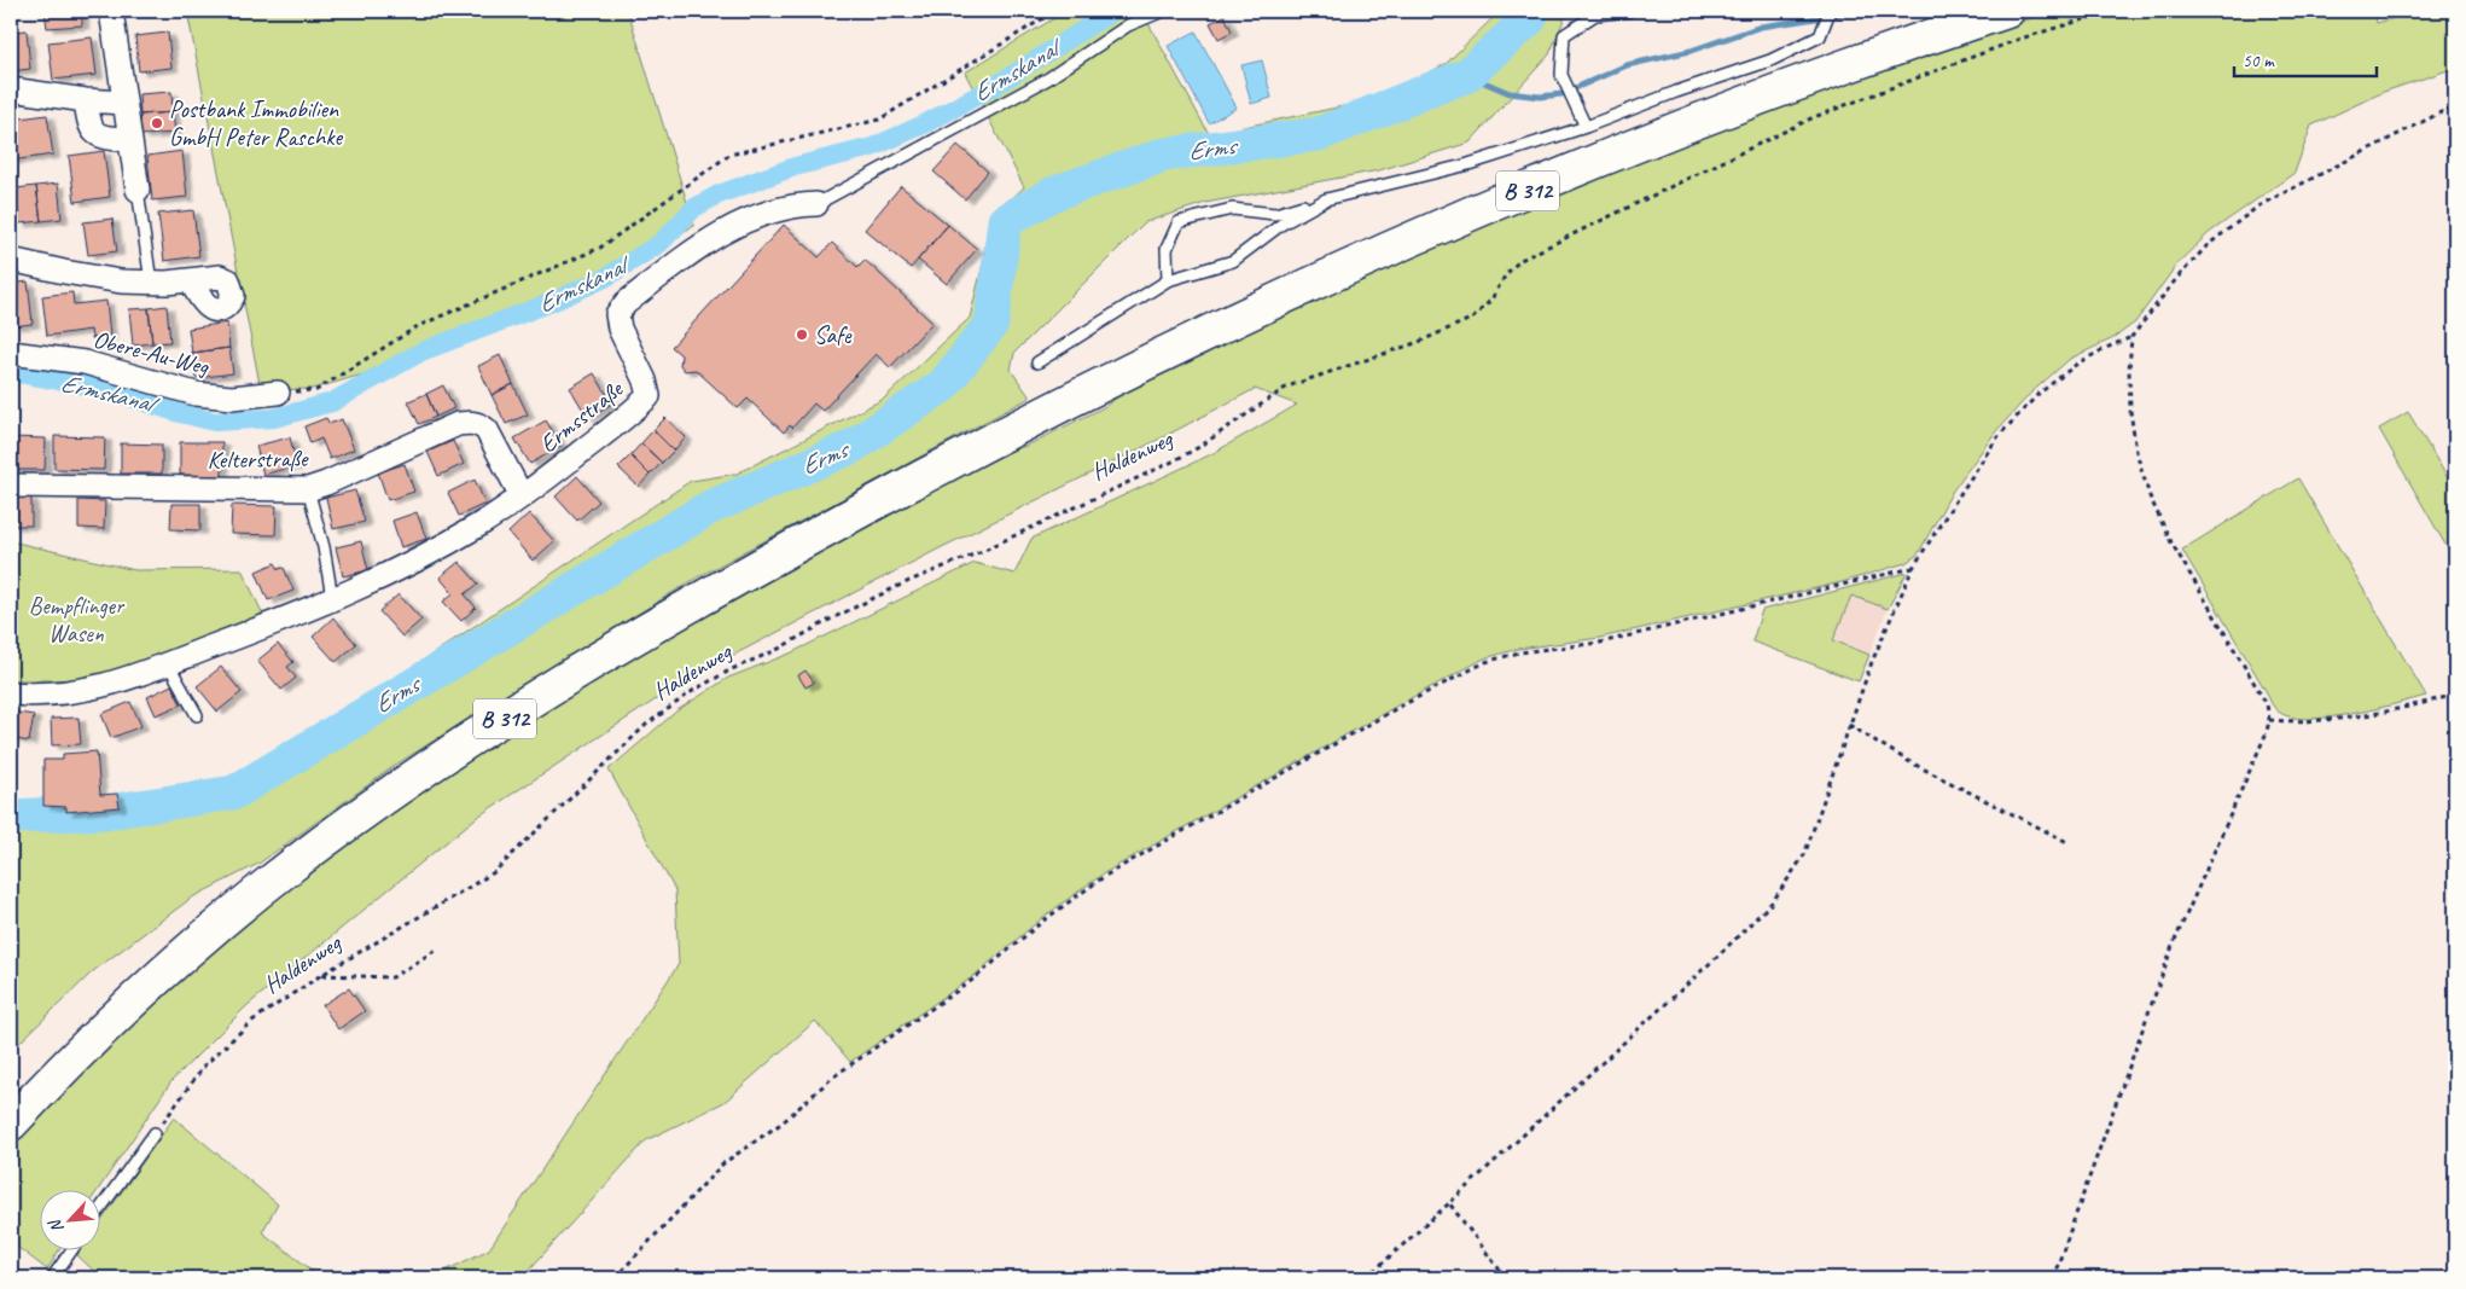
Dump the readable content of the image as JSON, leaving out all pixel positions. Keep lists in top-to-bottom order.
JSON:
{
  "streets": {
    "highway": ["B 312"],
    "street": ["Obere-Au-Weg", "Ermsstraße", "Kelterstraße"],
    "path": ["Haldenweg"]
  },
  "crossings": [
    ["Ermsstraße", "Kelterstraße"]
  ],
  "water": ["Ermskanal", "Erms"],
  "parks": ["Bempflinger Wasen"],
  "places": ["Postbank Immobilien GmbH Peter Raschke", "Safe"],
  "scale_bar": "50 m",
  "north": "bottom left"
}
